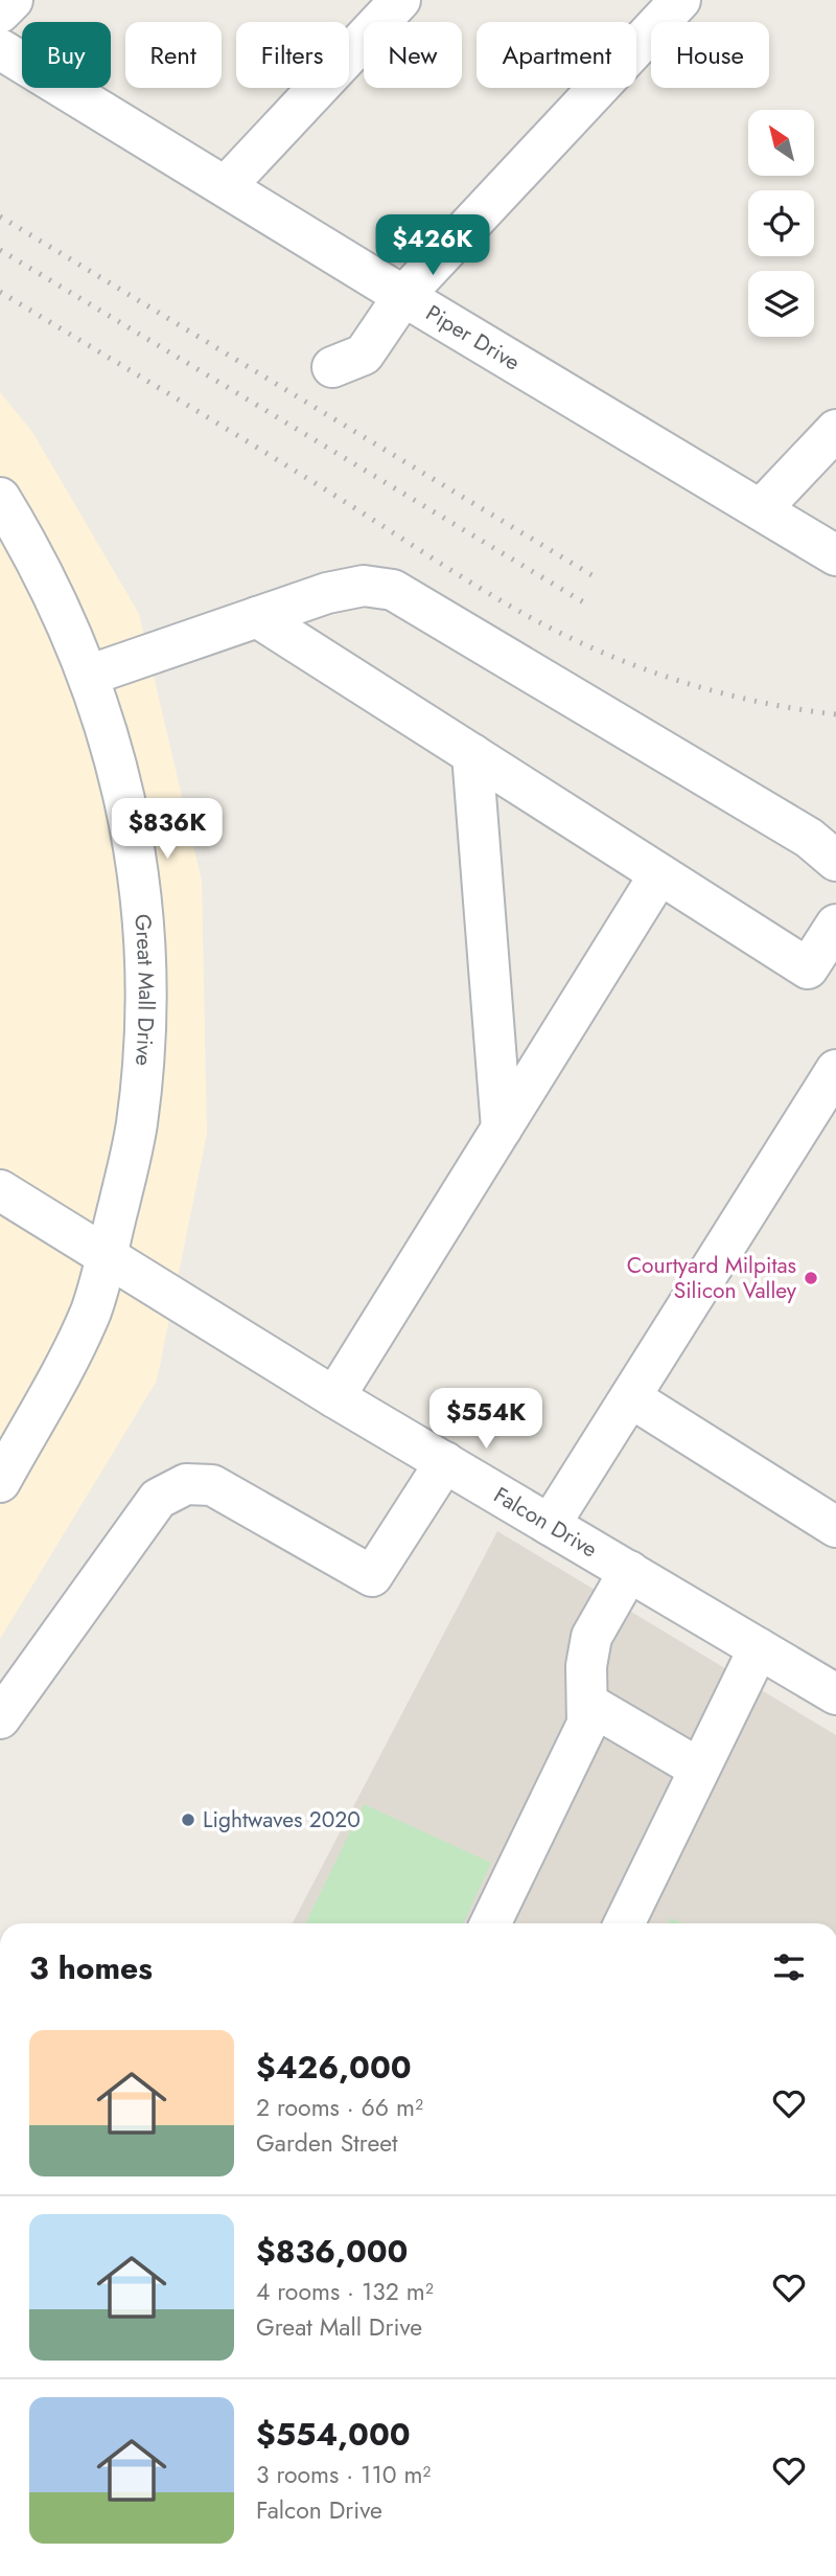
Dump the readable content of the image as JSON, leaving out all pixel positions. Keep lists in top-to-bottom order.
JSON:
{
  "streets": {
    "street": ["Piper Drive", "Great Mall Drive", "Falcon Drive"]
  },
  "crossings": [
    ["Great Mall Drive", "Falcon Drive"]
  ],
  "places": ["Courtyard Milpitas Silicon Valley", "Lightwaves 2020"],
  "north": "top left",
  "page": {
    "chip": [
      "Buy",
      "Rent",
      "Filters",
      "New",
      "Apartment",
      "House"
    ],
    "price": ["$426K", "$836K", "$554K"],
    "heading": "3 homes",
    "list": [
      {
        "name": "$426,000",
        "note": "2 rooms · 66 m² · Garden Street"
      },
      {
        "name": "$836,000",
        "note": "4 rooms · 132 m² · Great Mall Drive"
      },
      {
        "name": "$554,000",
        "note": "3 rooms · 110 m² · Falcon Drive"
      }
    ]
  }
}
